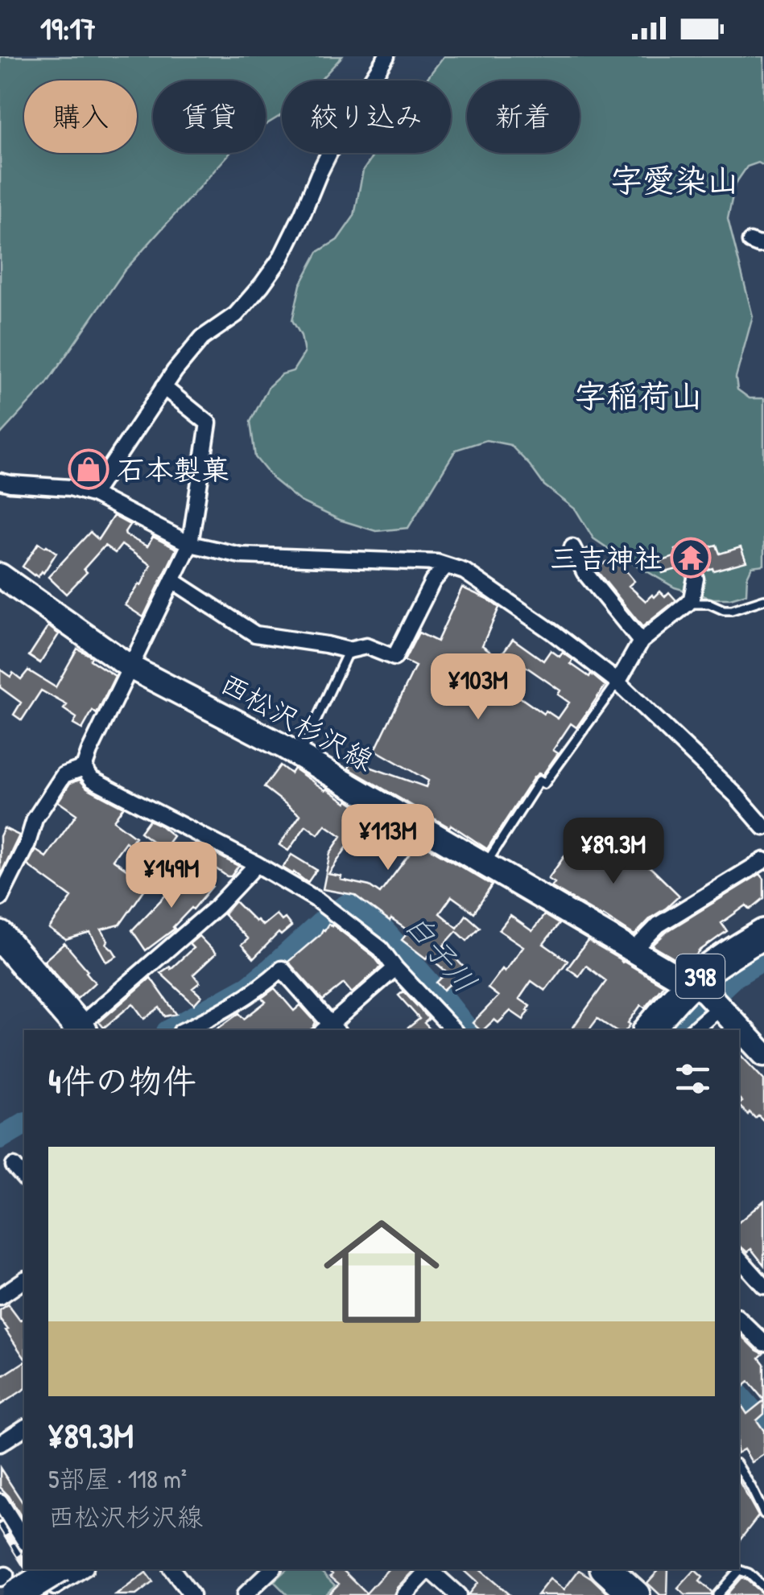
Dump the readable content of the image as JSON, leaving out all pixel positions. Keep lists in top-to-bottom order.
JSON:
{
  "streets": {
    "highway": ["398"],
    "main road": ["西松沢杉沢線"]
  },
  "crossings": [
    ["西松沢杉沢線", "398"]
  ],
  "districts": ["字愛染山", "字稲荷山"],
  "water": ["白子川"],
  "places": {
    "shop": ["石本製菓"],
    "temple": ["三吉神社"]
  },
  "page": {
    "status": "19:17",
    "chip": [
      "購入",
      "賃貸",
      "絞り込み",
      "新着"
    ],
    "price": [
      "¥103M",
      "¥113M",
      "¥89.3M",
      "¥149M"
    ],
    "heading": "4件の物件",
    "list": [
      {
        "name": "¥89.3M",
        "note": "5部屋 · 118 m² · 西松沢杉沢線"
      }
    ]
  }
}
